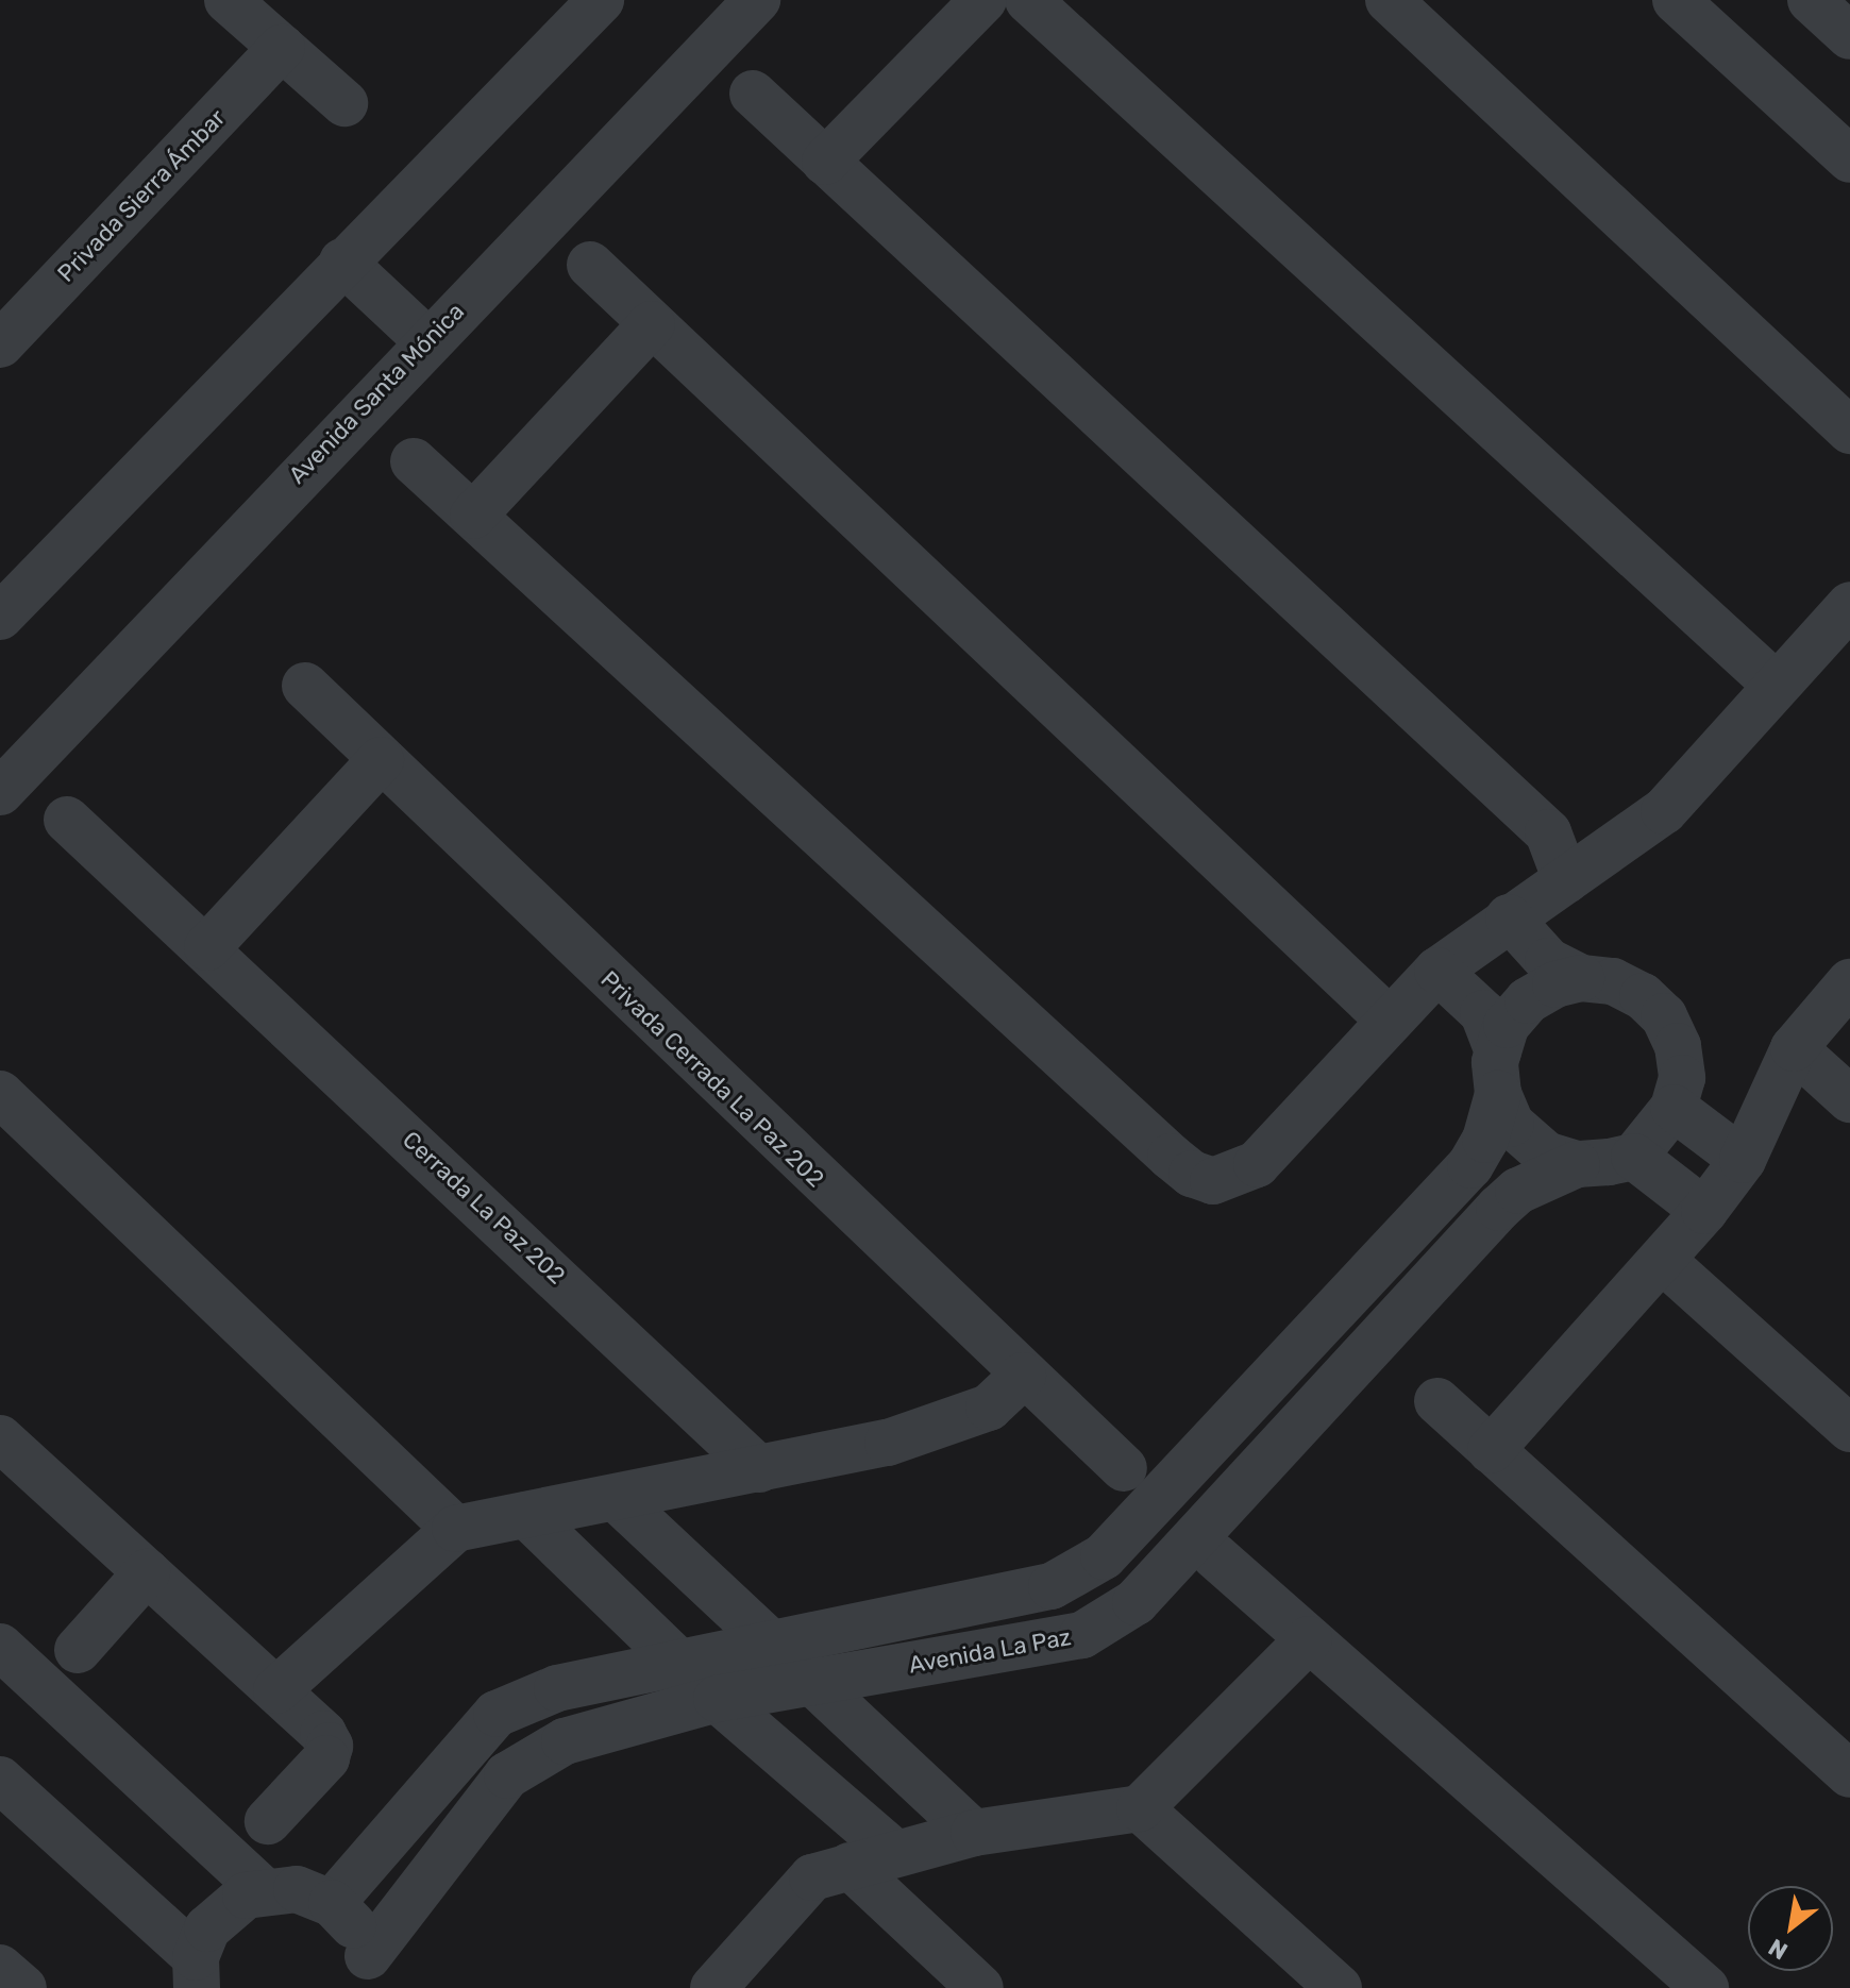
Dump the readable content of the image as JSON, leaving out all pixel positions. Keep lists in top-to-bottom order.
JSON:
{
  "streets": {
    "street": [
      "Privada Sierra Ámbar",
      "Avenida Santa Mónica",
      "Privada Cerrada La Paz 202",
      "Cerrada La Paz 202",
      "Avenida La Paz"
    ]
  },
  "north": "bottom left"
}
